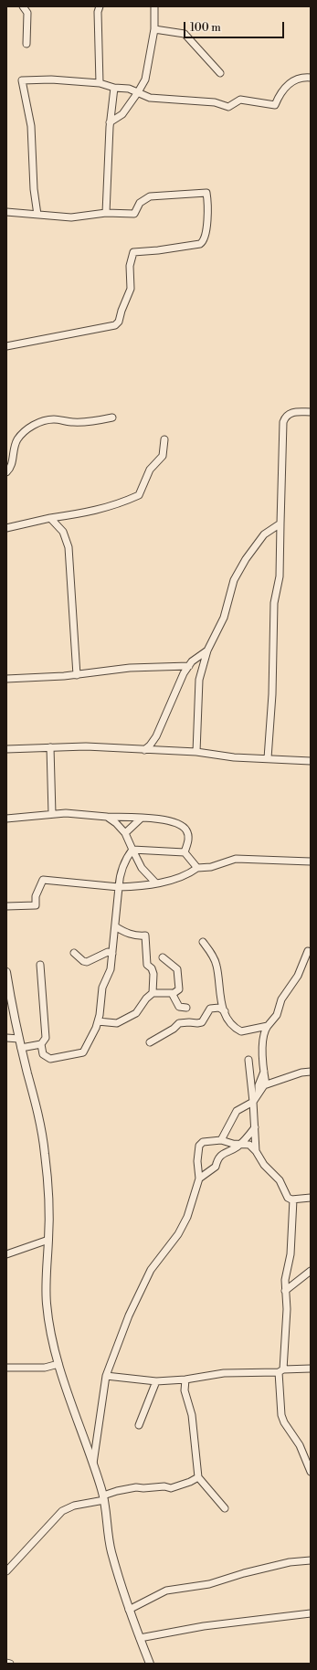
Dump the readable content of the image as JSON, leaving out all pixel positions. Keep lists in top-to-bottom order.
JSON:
{
  "scale_bar": "100 m"
}
